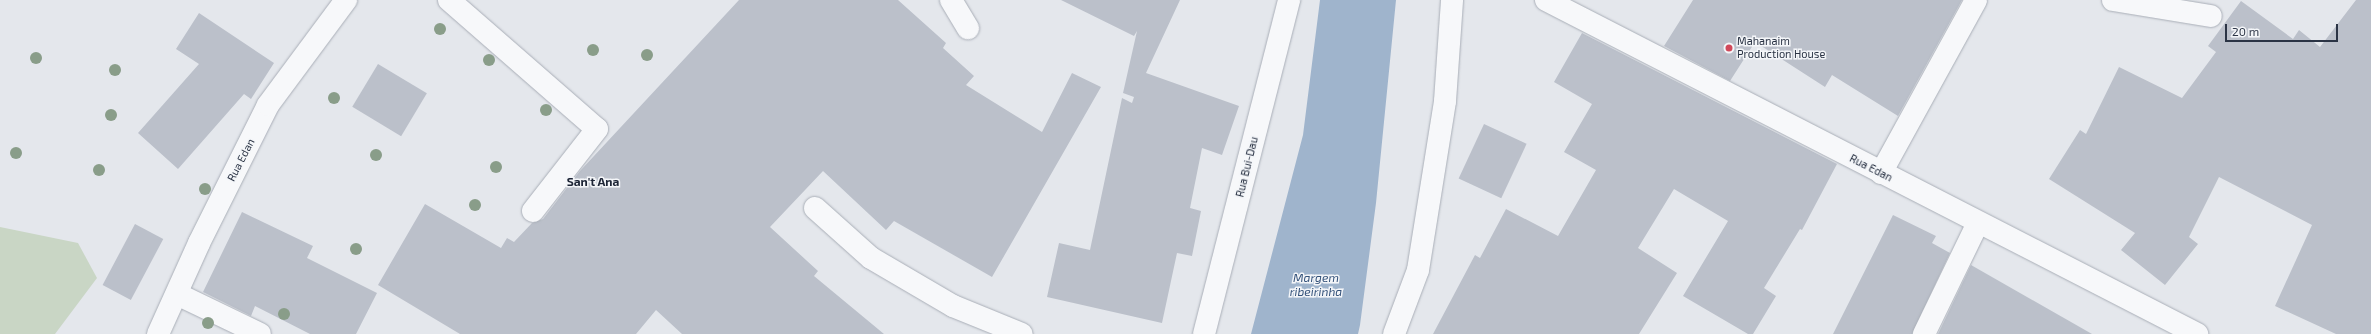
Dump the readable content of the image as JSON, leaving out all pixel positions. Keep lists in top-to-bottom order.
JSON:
{
  "streets": {
    "street": ["Rua Edan", "Rua Bui-Dau"]
  },
  "districts": ["San't Ana"],
  "water": ["Margem ribeirinha"],
  "places": ["Mahanaim Production House"],
  "scale_bar": "20 m"
}
